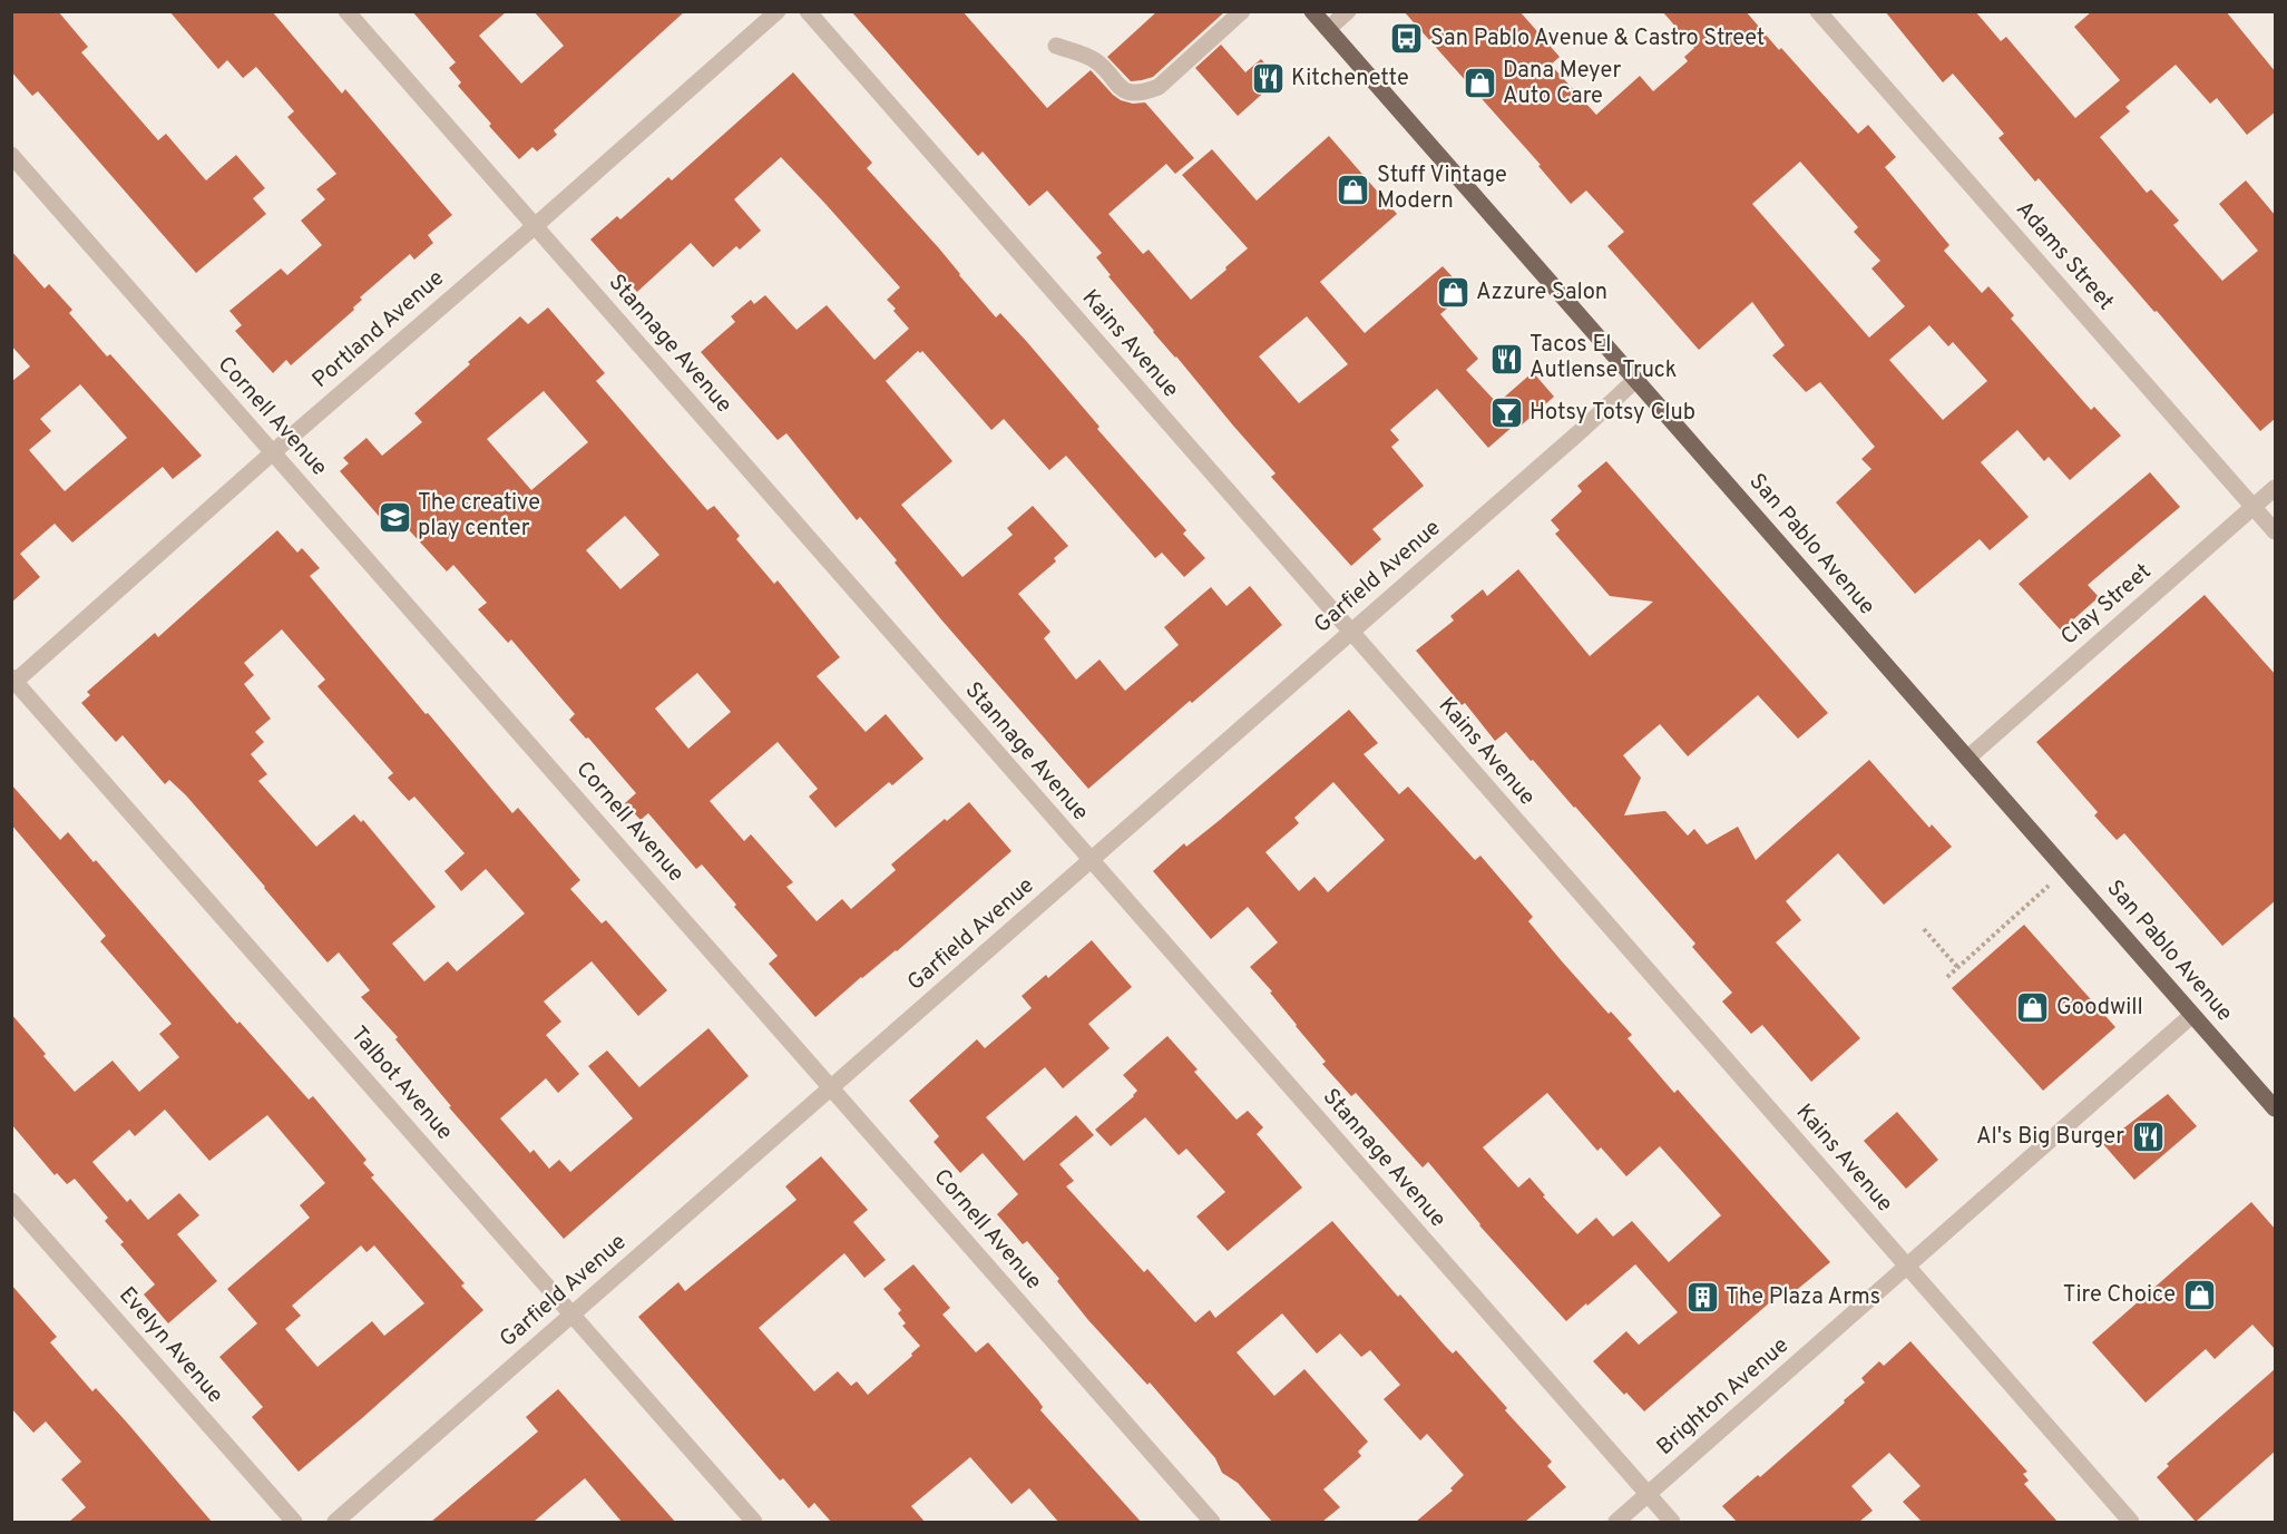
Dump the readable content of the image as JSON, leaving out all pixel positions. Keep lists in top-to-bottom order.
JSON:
{
  "streets": {
    "main road": ["San Pablo Avenue"],
    "street": [
      "Adams Street",
      "Portland Avenue",
      "Stannage Avenue",
      "Kains Avenue",
      "Cornell Avenue",
      "Garfield Avenue",
      "Clay Street",
      "Talbot Avenue",
      "Evelyn Avenue",
      "Brighton Avenue"
    ]
  },
  "crossings": [
    ["Adams Street", "Clay Street"],
    ["Portland Avenue", "Stannage Avenue"],
    ["Portland Avenue", "Cornell Avenue"],
    ["Portland Avenue", "Talbot Avenue"],
    ["Stannage Avenue", "Garfield Avenue"],
    ["Stannage Avenue", "Brighton Avenue"],
    ["Kains Avenue", "Garfield Avenue"],
    ["Kains Avenue", "Brighton Avenue"],
    ["Cornell Avenue", "Garfield Avenue"],
    ["San Pablo Avenue", "Garfield Avenue"],
    ["San Pablo Avenue", "Clay Street"],
    ["San Pablo Avenue", "Brighton Avenue"],
    ["Garfield Avenue", "Talbot Avenue"]
  ],
  "places": {
    "bus stop": ["San Pablo Avenue & Castro Street"],
    "restaurant": ["Kitchenette", "Tacos El Autlense Truck", "Al's Big Burger"],
    "shop": [
      "Dana Meyer Auto Care",
      "Stuff Vintage Modern",
      "Azzure Salon",
      "Goodwill",
      "Tire Choice"
    ],
    "bar": ["Hotsy Totsy Club"],
    "school or university": ["The creative play center"],
    "building": ["The Plaza Arms"]
  }
}
